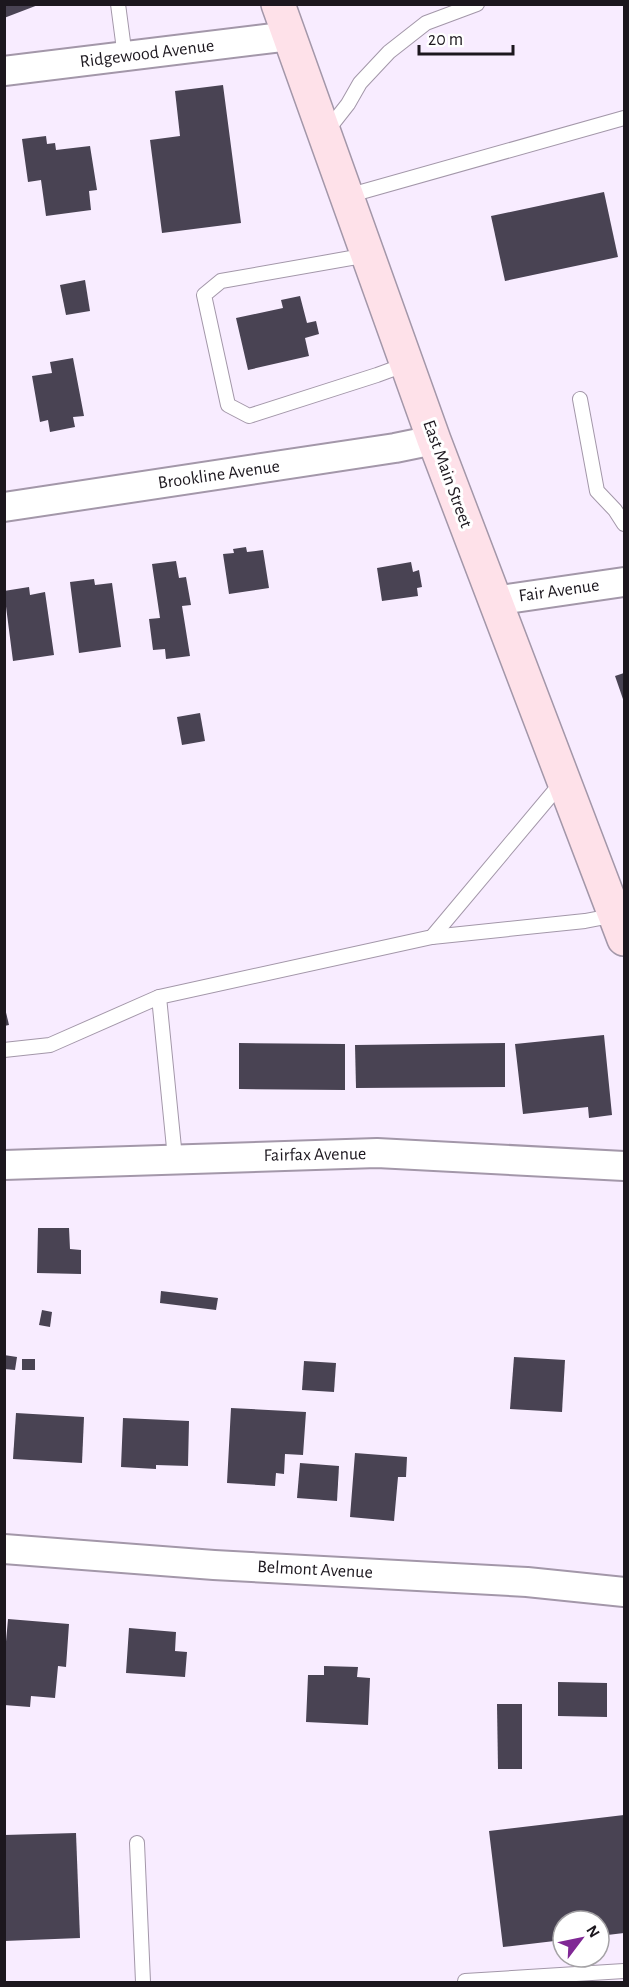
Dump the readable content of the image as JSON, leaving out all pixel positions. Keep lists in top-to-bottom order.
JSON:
{
  "streets": {
    "main road": ["East Main Street"],
    "street": [
      "Ridgewood Avenue",
      "Brookline Avenue",
      "Fair Avenue",
      "Fairfax Avenue",
      "Belmont Avenue"
    ]
  },
  "crossings": [
    ["Ridgewood Avenue", "East Main Street"],
    ["East Main Street", "Brookline Avenue"],
    ["East Main Street", "Fair Avenue"]
  ],
  "scale_bar": "20 m",
  "north": "top right"
}
